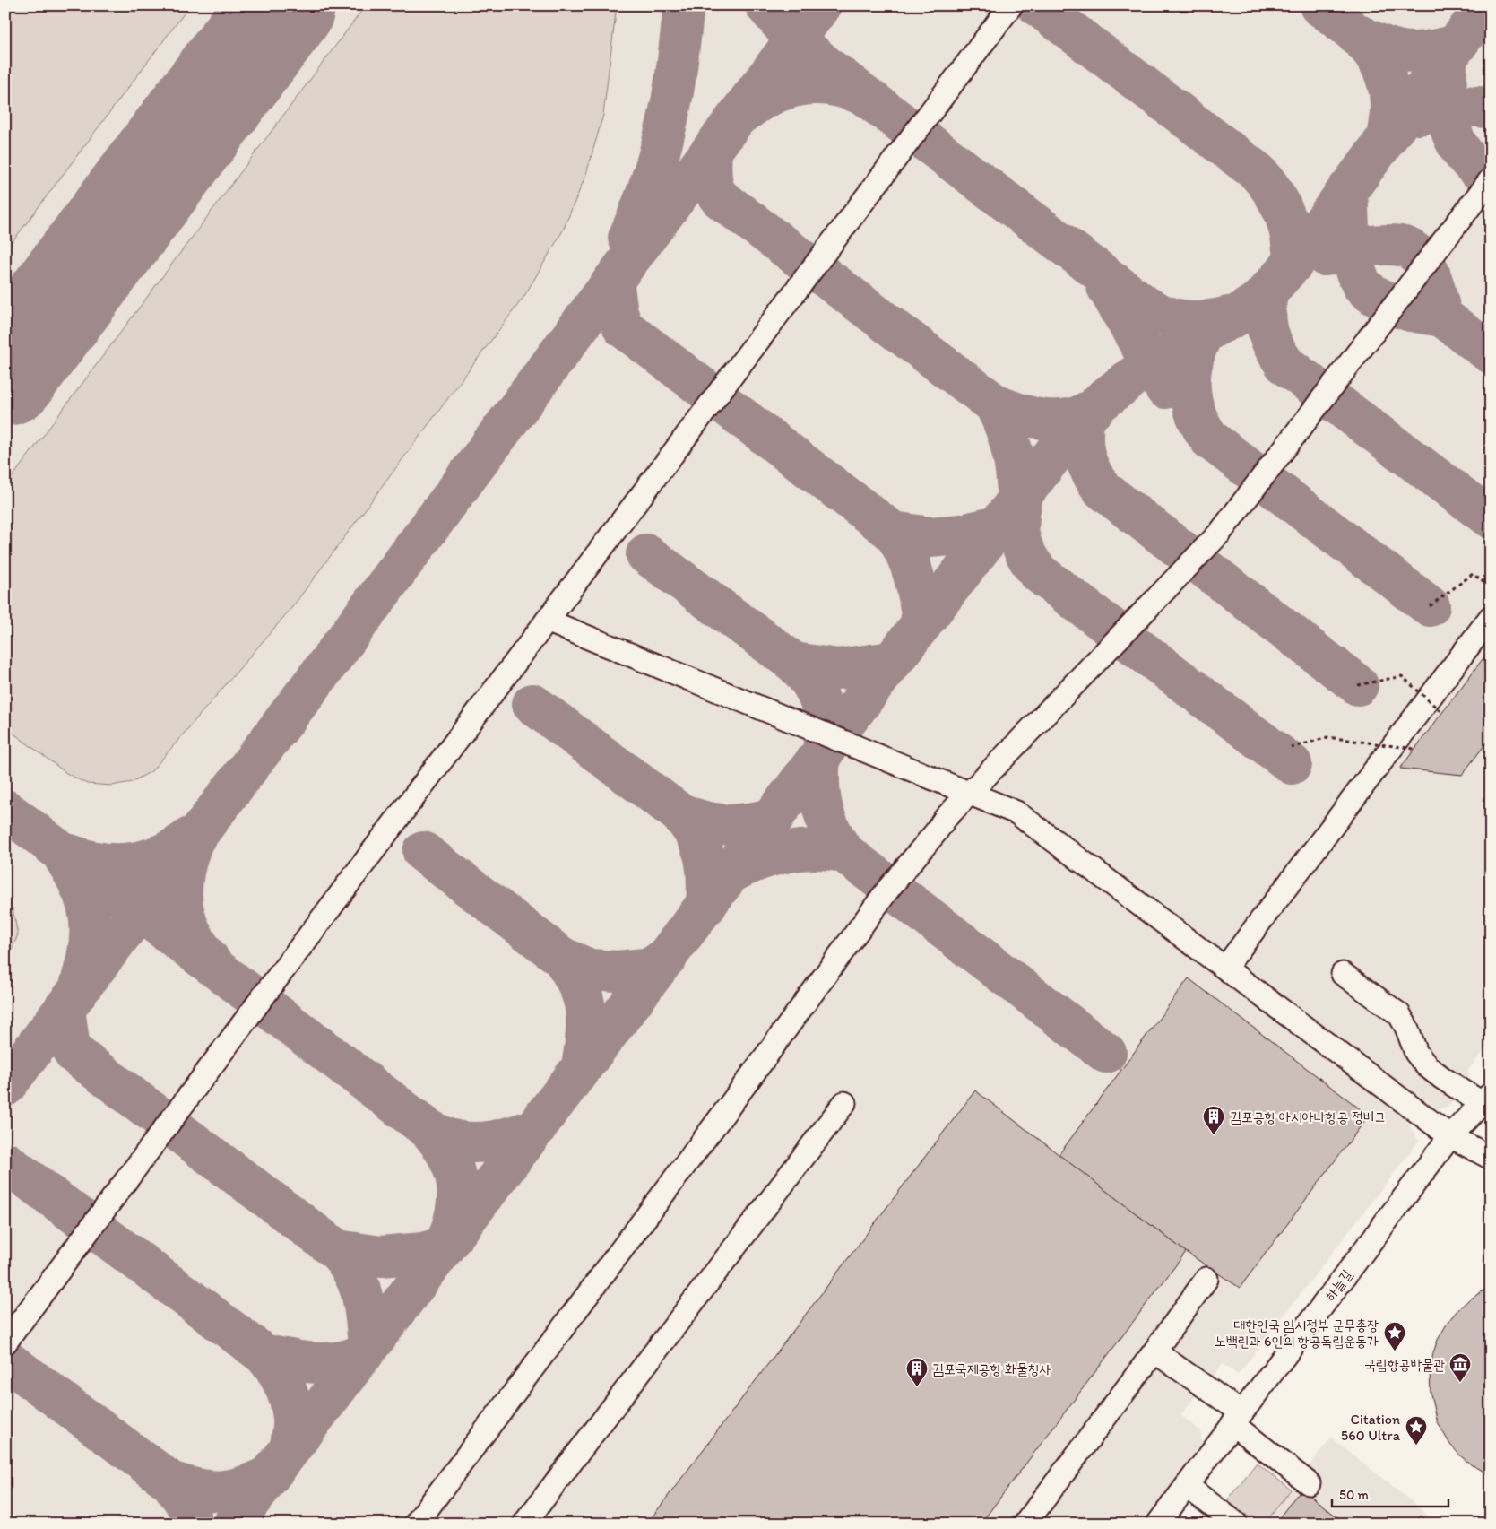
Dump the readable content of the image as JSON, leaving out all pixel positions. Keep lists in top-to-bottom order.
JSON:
{
  "streets": {
    "lane": ["하늘길"]
  },
  "places": {
    "building": ["김포공항 아시아나항공 정비고", "김포국제공항 화물청사"],
    "place": ["대한인국 임시정부 군무총장 노백린과 6인의 항공독립운동가", "Citation 560 Ultra"],
    "museum": ["국립항공박물관"]
  },
  "scale_bar": "50 m"
}
